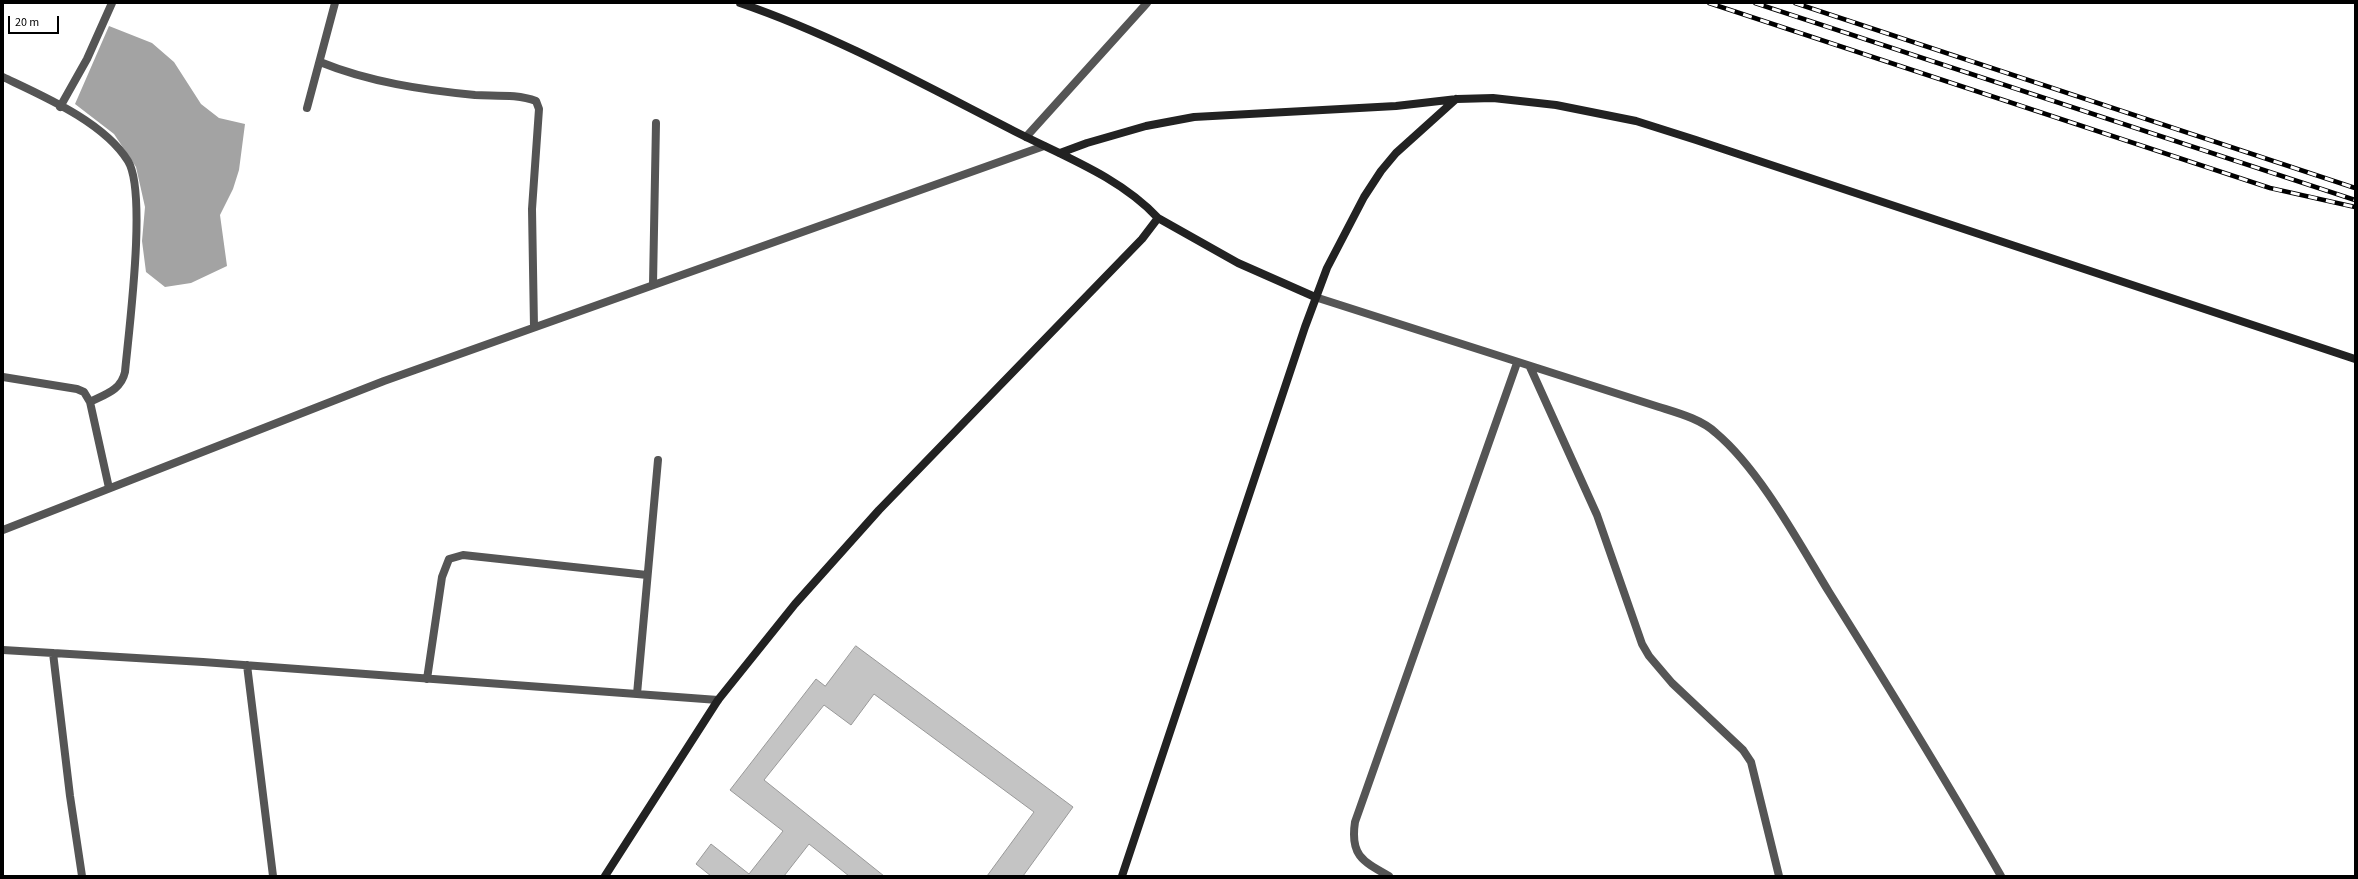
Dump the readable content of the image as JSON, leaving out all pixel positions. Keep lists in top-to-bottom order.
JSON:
{
  "scale_bar": "20 m"
}
